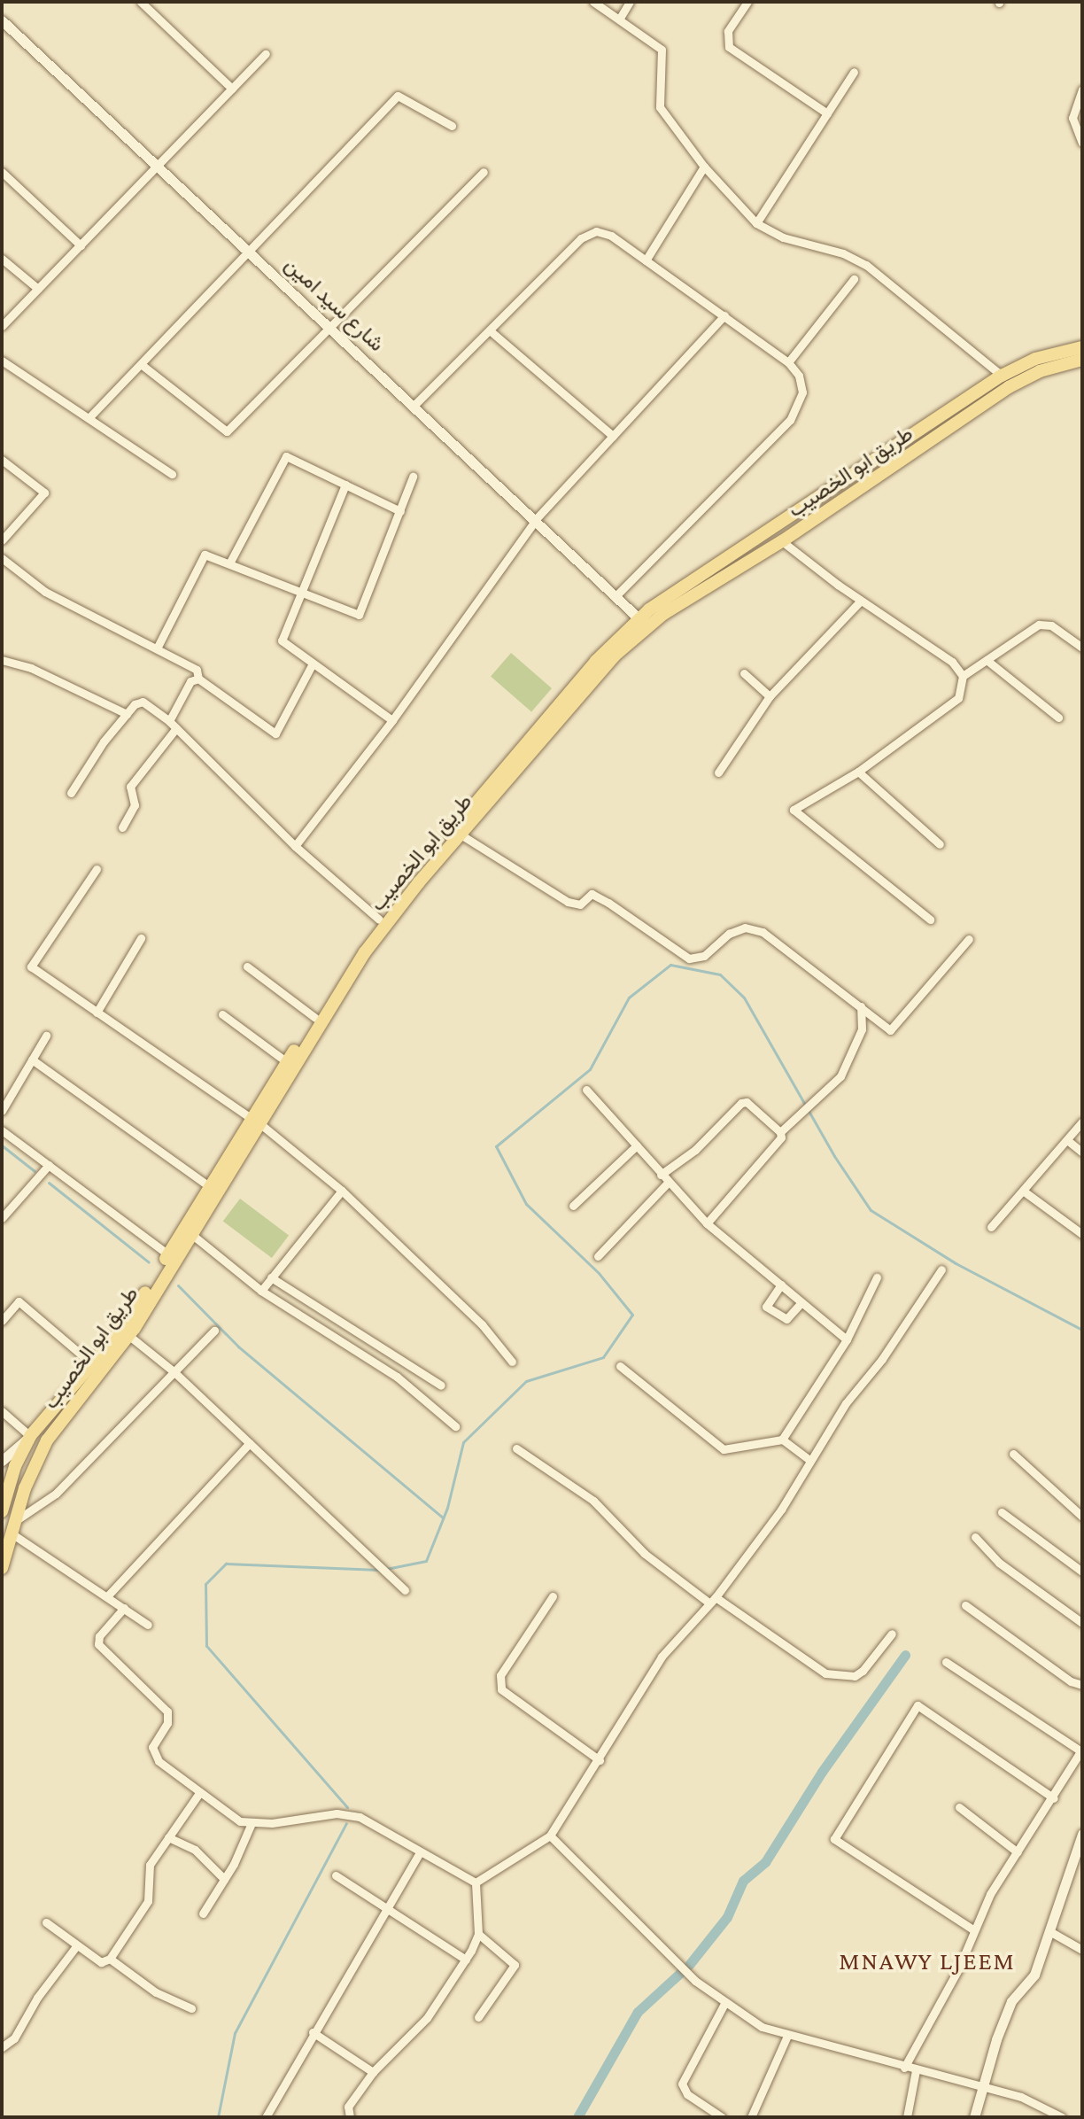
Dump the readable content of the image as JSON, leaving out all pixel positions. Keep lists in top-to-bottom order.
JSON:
{
  "streets": {
    "main road": ["طريق ابو الخصيب"],
    "street": ["شارع سيد امين"]
  },
  "crossings": [
    ["شارع سيد امين", "طريق ابو الخصيب"]
  ],
  "districts": ["MNAWY LJEEM"]
}
